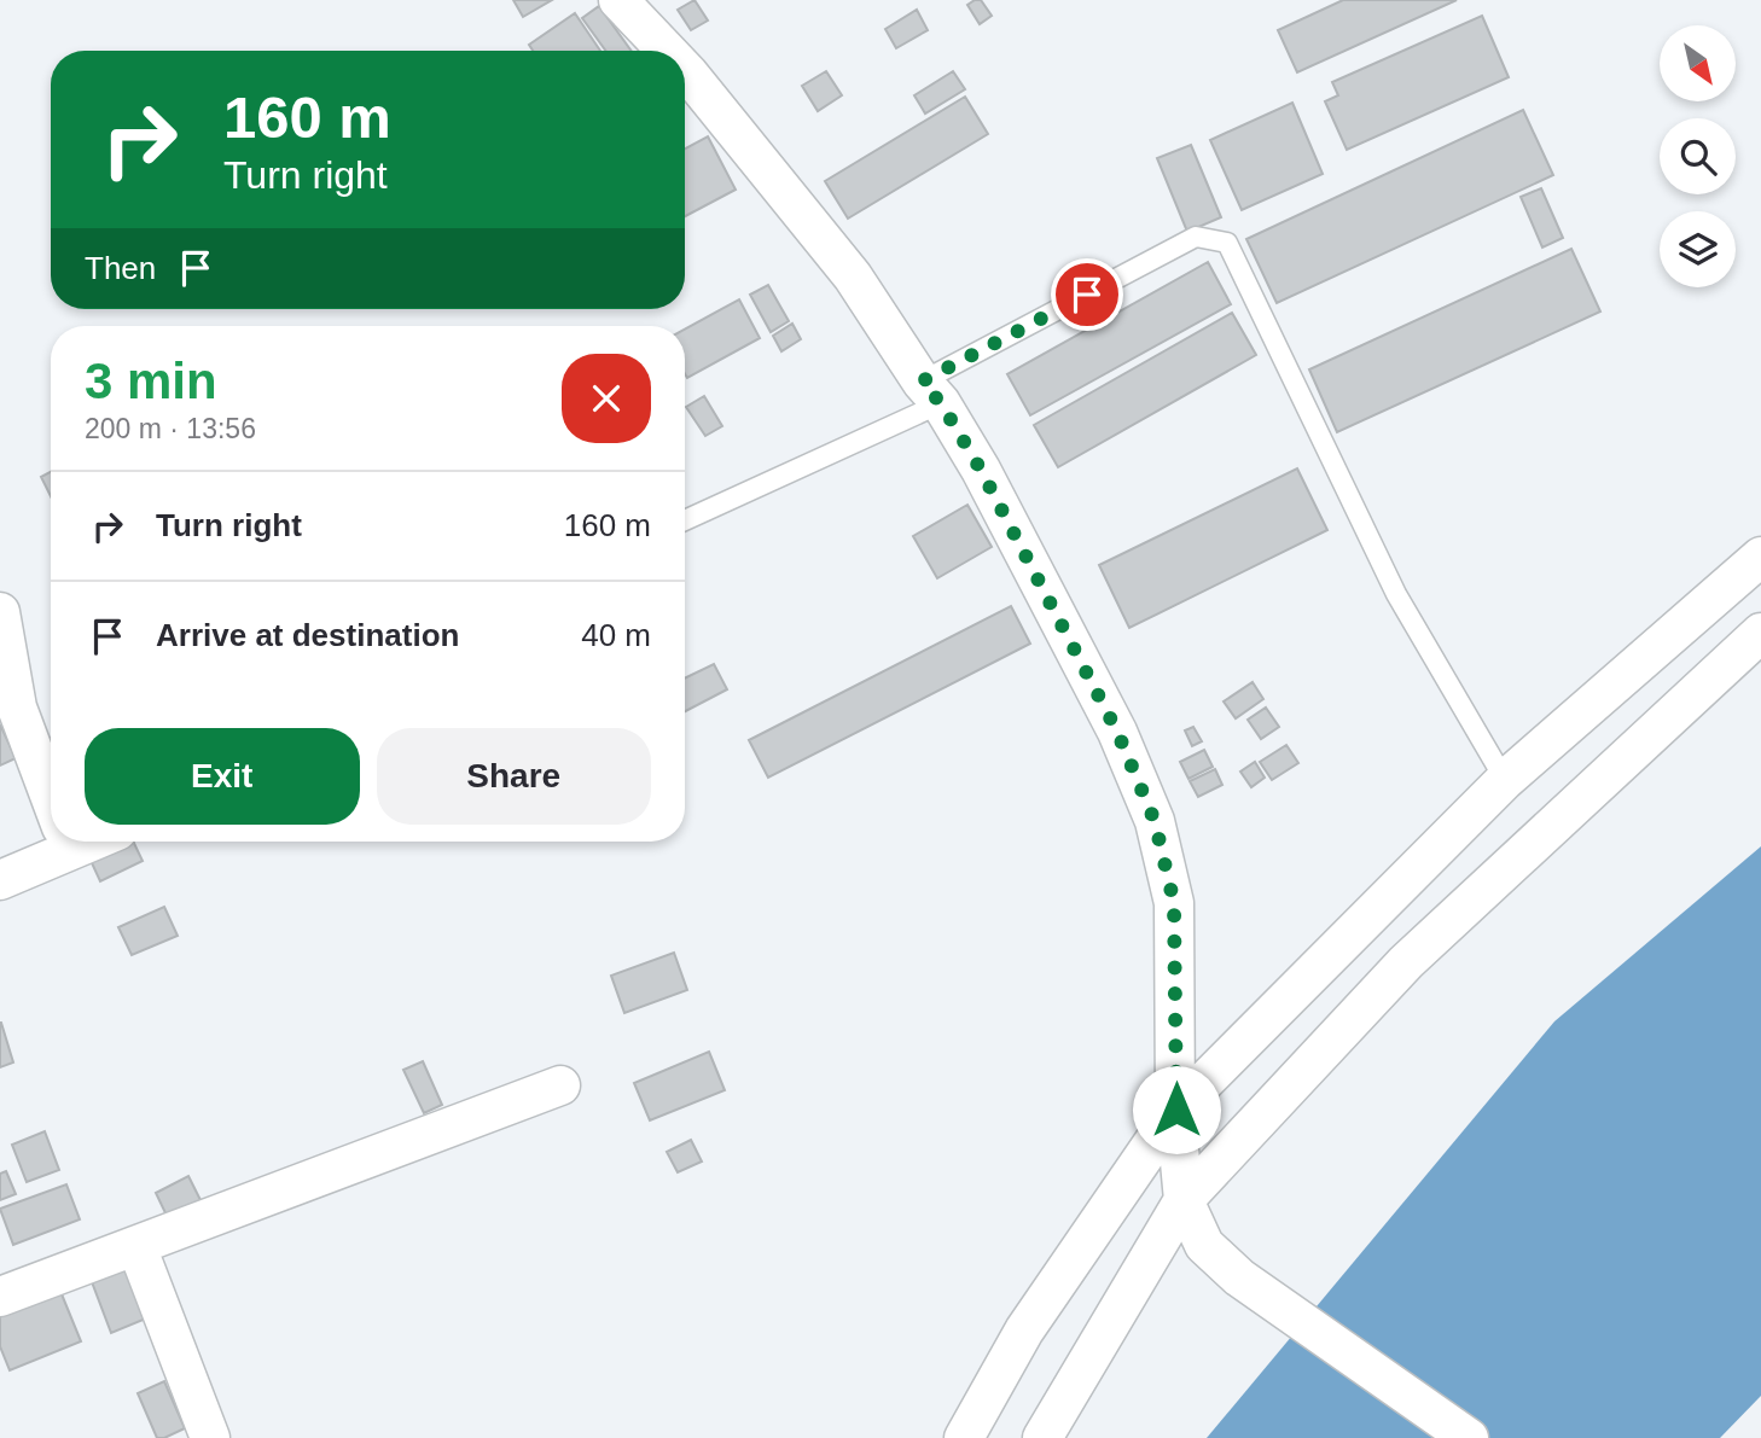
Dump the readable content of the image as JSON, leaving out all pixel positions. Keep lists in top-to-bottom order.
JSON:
{
  "north": "bottom right",
  "page": {
    "turn": ["160 m", "Turn right"],
    "then": "Then",
    "heading": ["3 min", "200 m · 13:56"],
    "list": [
      {
        "name": "Turn right",
        "value": "160 m"
      },
      {
        "name": "Arrive at destination",
        "value": "40 m"
      }
    ],
    "buttons": ["Exit", "Share"]
  }
}
